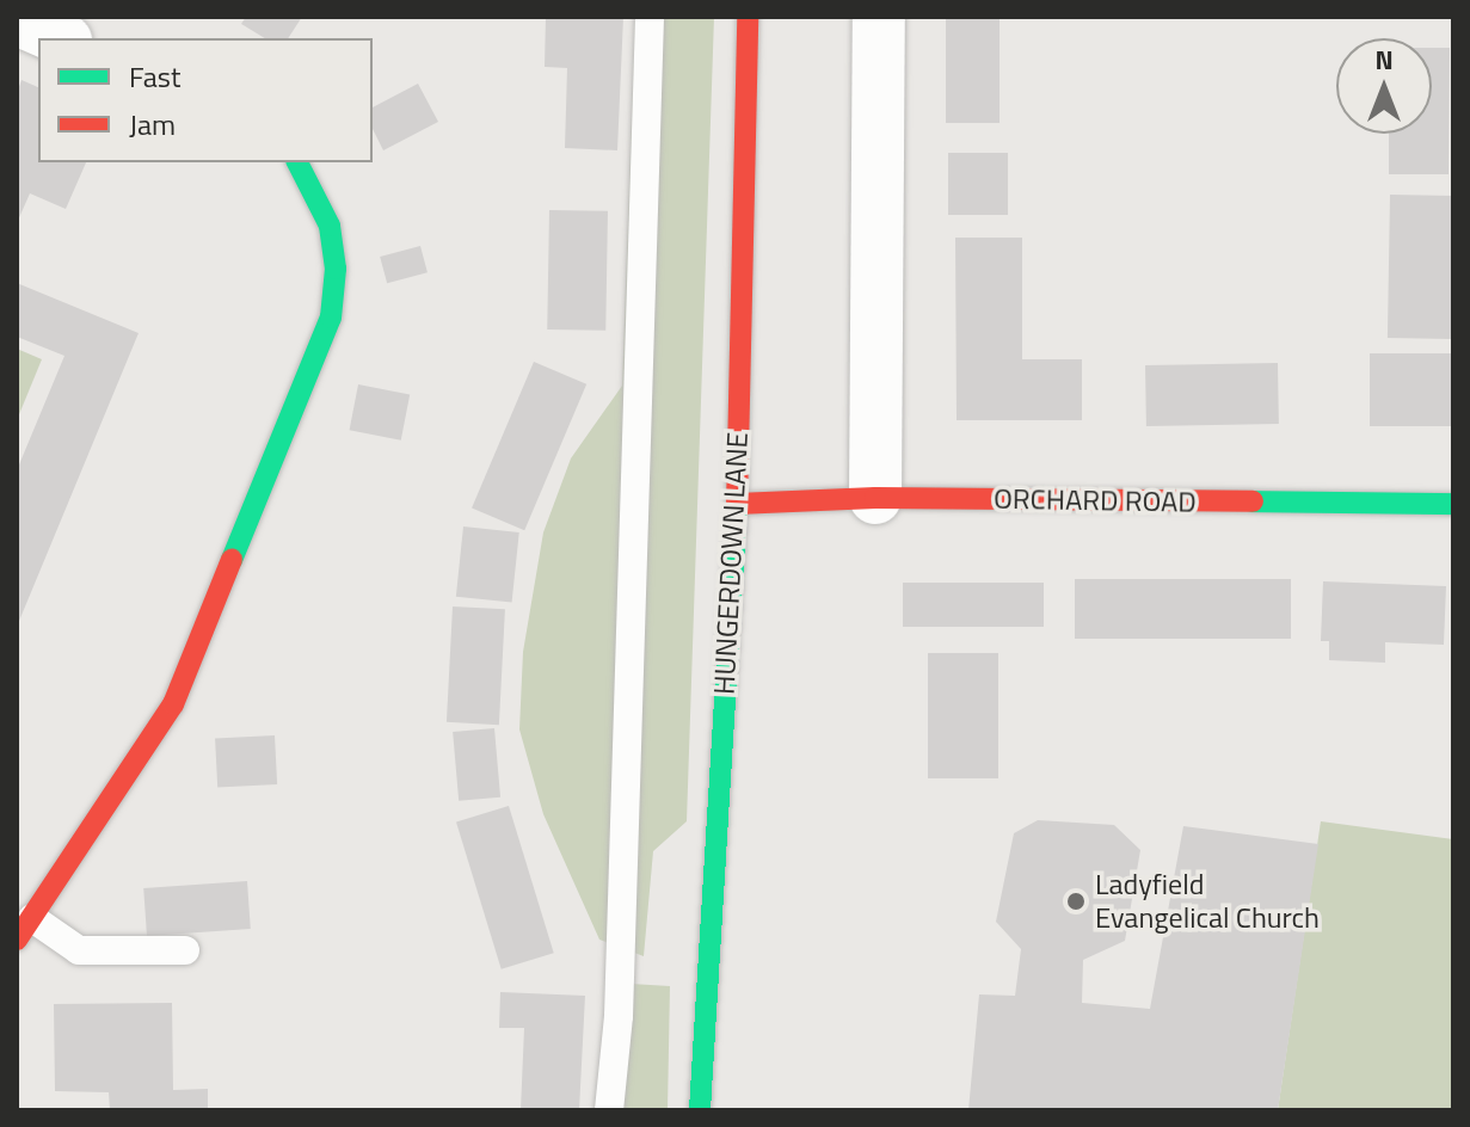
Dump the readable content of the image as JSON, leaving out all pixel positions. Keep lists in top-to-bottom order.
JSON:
{
  "streets": {
    "street": ["ORCHARD ROAD", "HUNGERDOWN LANE"]
  },
  "crossings": [
    ["ORCHARD ROAD", "HUNGERDOWN LANE"]
  ],
  "places": ["Ladyfield Evangelical Church"],
  "legend": ["Fast", "Jam"],
  "north": "top"
}
